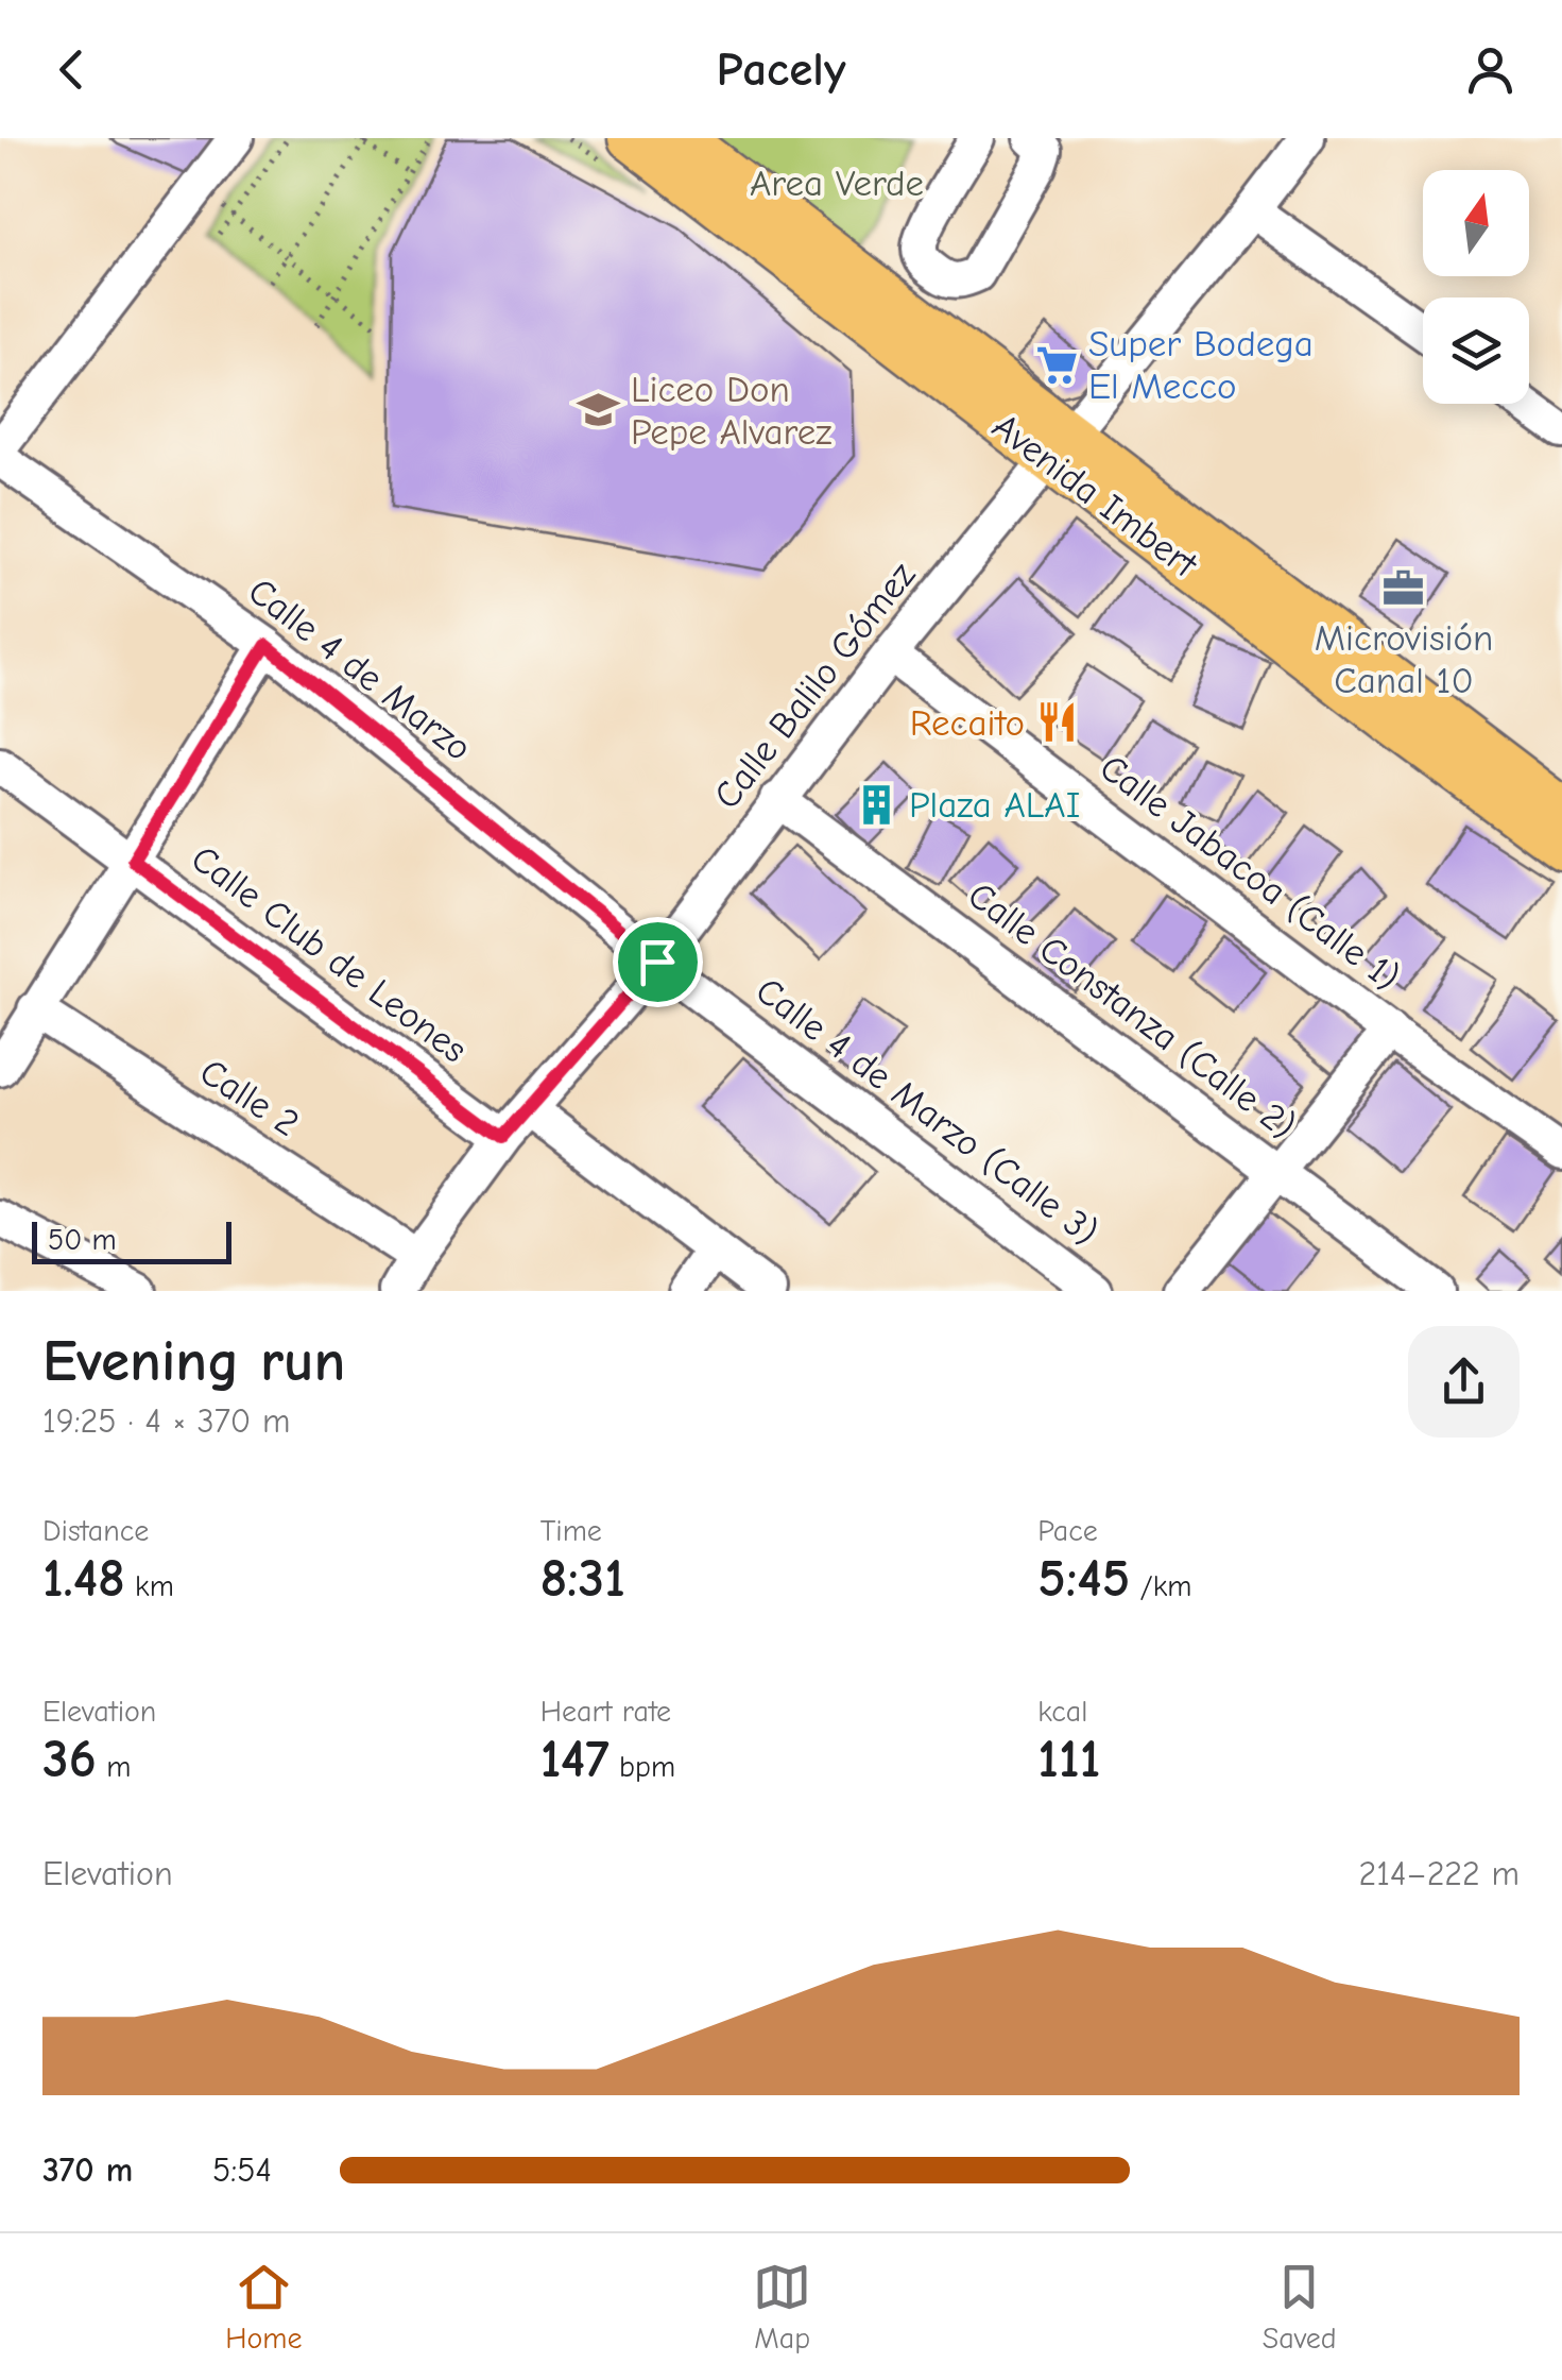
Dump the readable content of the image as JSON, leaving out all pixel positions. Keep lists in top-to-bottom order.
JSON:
{
  "streets": {
    "main road": ["Avenida Imbert"],
    "street": [
      "Calle 4 de Marzo",
      "Calle Balilo Gómez",
      "Calle Jabacoa (Calle 1)",
      "Calle Club de Leones",
      "Calle Constanza (Calle 2)",
      "Calle 2",
      "Calle 4 de Marzo (Calle 3)"
    ]
  },
  "crossings": [
    ["Avenida Imbert", "Calle Balilo Gómez"],
    ["Calle 4 de Marzo", "Calle Balilo Gómez"],
    ["Calle 4 de Marzo", "Calle 4 de Marzo (Calle 3)"],
    ["Calle Balilo Gómez", "Calle Jabacoa (Calle 1)"],
    ["Calle Balilo Gómez", "Calle Club de Leones"],
    ["Calle Balilo Gómez", "Calle Constanza (Calle 2)"],
    ["Calle Balilo Gómez", "Calle 2"],
    ["Calle Balilo Gómez", "Calle 4 de Marzo (Calle 3)"]
  ],
  "parks": ["Area Verde"],
  "places": {
    "supermarket": ["Super Bodega El Mecco"],
    "school or university": ["Liceo Don Pepe Alvarez"],
    "office": ["Microvisión Canal 10"],
    "restaurant": ["Recaito"],
    "building": ["Plaza ALAI"]
  },
  "scale_bar": "50 m",
  "north": "top",
  "page": {
    "header": "Pacely",
    "scale": "50 m",
    "heading": ["Evening run", "19:25 · 4 × 370 m"],
    "stats": [
      ["Distance", "1.48 km"],
      ["Time", "8:31"],
      ["Pace", "5:45 /km"],
      ["Elevation", "36 m"],
      ["Heart rate", "147 bpm"],
      ["kcal", "111"]
    ],
    "chart": ["Elevation", "214–222 m"],
    "list": [
      {
        "name": "370 m",
        "note": "5:54"
      }
    ],
    "tabs": ["Home", "Map", "Saved"]
  }
}
